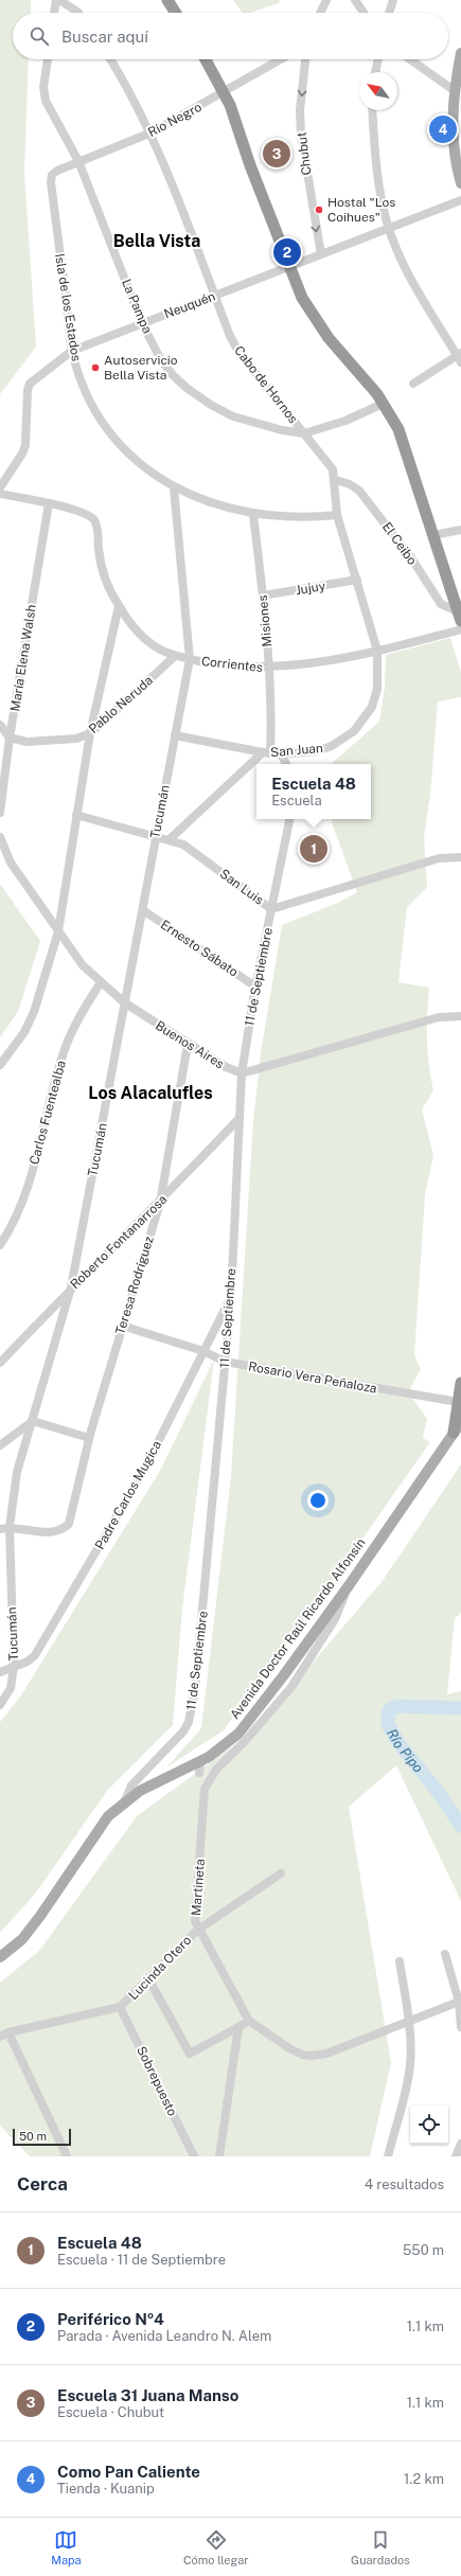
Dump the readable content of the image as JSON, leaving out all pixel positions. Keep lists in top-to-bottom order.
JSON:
{
  "streets": {
    "main road": ["Avenida Doctor Raúl Ricardo Alfonsín"],
    "street": [
      "Río Negro",
      "Chubut",
      "Neuquén",
      "La Pampa",
      "Isla de los Estados",
      "Cabo de Hornos",
      "El Ceibo",
      "Jujuy",
      "Misiones",
      "María Elena Walsh",
      "Corrientes",
      "Pablo Neruda",
      "San Juan",
      "Tucumán",
      "San Luis",
      "Ernesto Sábato",
      "11 de Septiembre",
      "Buenos Aires",
      "Carlos Fuentealba",
      "Roberto Fontanarrosa",
      "Teresa Rodríguez",
      "Rosario Vera Peñaloza",
      "Padre Carlos Mugica",
      "Martineta",
      "Lucinda Otero",
      "Sobrepuesto"
    ]
  },
  "crossings": [
    ["Río Negro", "La Pampa"],
    ["Río Negro", "Isla de los Estados"],
    ["Río Negro", "Cabo de Hornos"],
    ["Chubut", "Neuquén"],
    ["Neuquén", "La Pampa"],
    ["Neuquén", "Isla de los Estados"],
    ["Neuquén", "Cabo de Hornos"],
    ["La Pampa", "Cabo de Hornos"],
    ["Isla de los Estados", "Cabo de Hornos"],
    ["Isla de los Estados", "Misiones"],
    ["Isla de los Estados", "Tucumán"],
    ["Cabo de Hornos", "El Ceibo"],
    ["Cabo de Hornos", "Jujuy"],
    ["Cabo de Hornos", "Corrientes"],
    ["Cabo de Hornos", "San Juan"],
    ["Jujuy", "Misiones"],
    ["Misiones", "Corrientes"],
    ["Misiones", "San Juan"],
    ["María Elena Walsh", "Corrientes"],
    ["María Elena Walsh", "Pablo Neruda"],
    ["Corrientes", "Pablo Neruda"],
    ["Corrientes", "San Juan"],
    ["Corrientes", "Tucumán"],
    ["San Juan", "Tucumán"],
    ["Tucumán", "San Luis"],
    ["Tucumán", "Ernesto Sábato"],
    ["Tucumán", "Buenos Aires"],
    ["Tucumán", "Roberto Fontanarrosa"],
    ["Tucumán", "Teresa Rodríguez"],
    ["Tucumán", "Padre Carlos Mugica"],
    ["San Luis", "11 de Septiembre"],
    ["Ernesto Sábato", "11 de Septiembre"],
    ["11 de Septiembre", "Buenos Aires"],
    ["11 de Septiembre", "Roberto Fontanarrosa"],
    ["11 de Septiembre", "Rosario Vera Peñaloza"],
    ["11 de Septiembre", "Padre Carlos Mugica"],
    ["11 de Septiembre", "Avenida Doctor Raúl Ricardo Alfonsín"],
    ["Buenos Aires", "Carlos Fuentealba"],
    ["Buenos Aires", "Teresa Rodríguez"],
    ["Roberto Fontanarrosa", "Teresa Rodríguez"],
    ["Teresa Rodríguez", "Rosario Vera Peñaloza"],
    ["Rosario Vera Peñaloza", "Padre Carlos Mugica"],
    ["Avenida Doctor Raúl Ricardo Alfonsín", "Martineta"],
    ["Martineta", "Lucinda Otero"],
    ["Lucinda Otero", "Sobrepuesto"]
  ],
  "districts": ["Bella Vista", "Los Alacalufles"],
  "water": ["Río Pipo"],
  "places": ["Hostal \"Los Coihues\"", "Autoservicio Bella Vista"],
  "scale_bar": "50 m",
  "north": "top left",
  "page": {
    "search": "Buscar aquí",
    "pins": [
      "4",
      "3",
      "2",
      "1"
    ],
    "popup": ["Escuela 48", "Escuela"],
    "scale": "50 m",
    "heading": ["Cerca", "4 resultados"],
    "list": [
      {
        "mark": "1",
        "name": "Escuela 48",
        "note": "Escuela · 11 de Septiembre",
        "value": "550 m"
      },
      {
        "mark": "2",
        "name": "Periférico Nº4",
        "note": "Parada · Avenida Leandro N. Alem",
        "value": "1.1 km"
      },
      {
        "mark": "3",
        "name": "Escuela 31 Juana Manso",
        "note": "Escuela · Chubut",
        "value": "1.1 km"
      },
      {
        "mark": "4",
        "name": "Como Pan Caliente",
        "note": "Tienda · Kuanip",
        "value": "1.2 km"
      }
    ],
    "nav": ["Mapa", "Cómo llegar", "Guardados"]
  }
}
